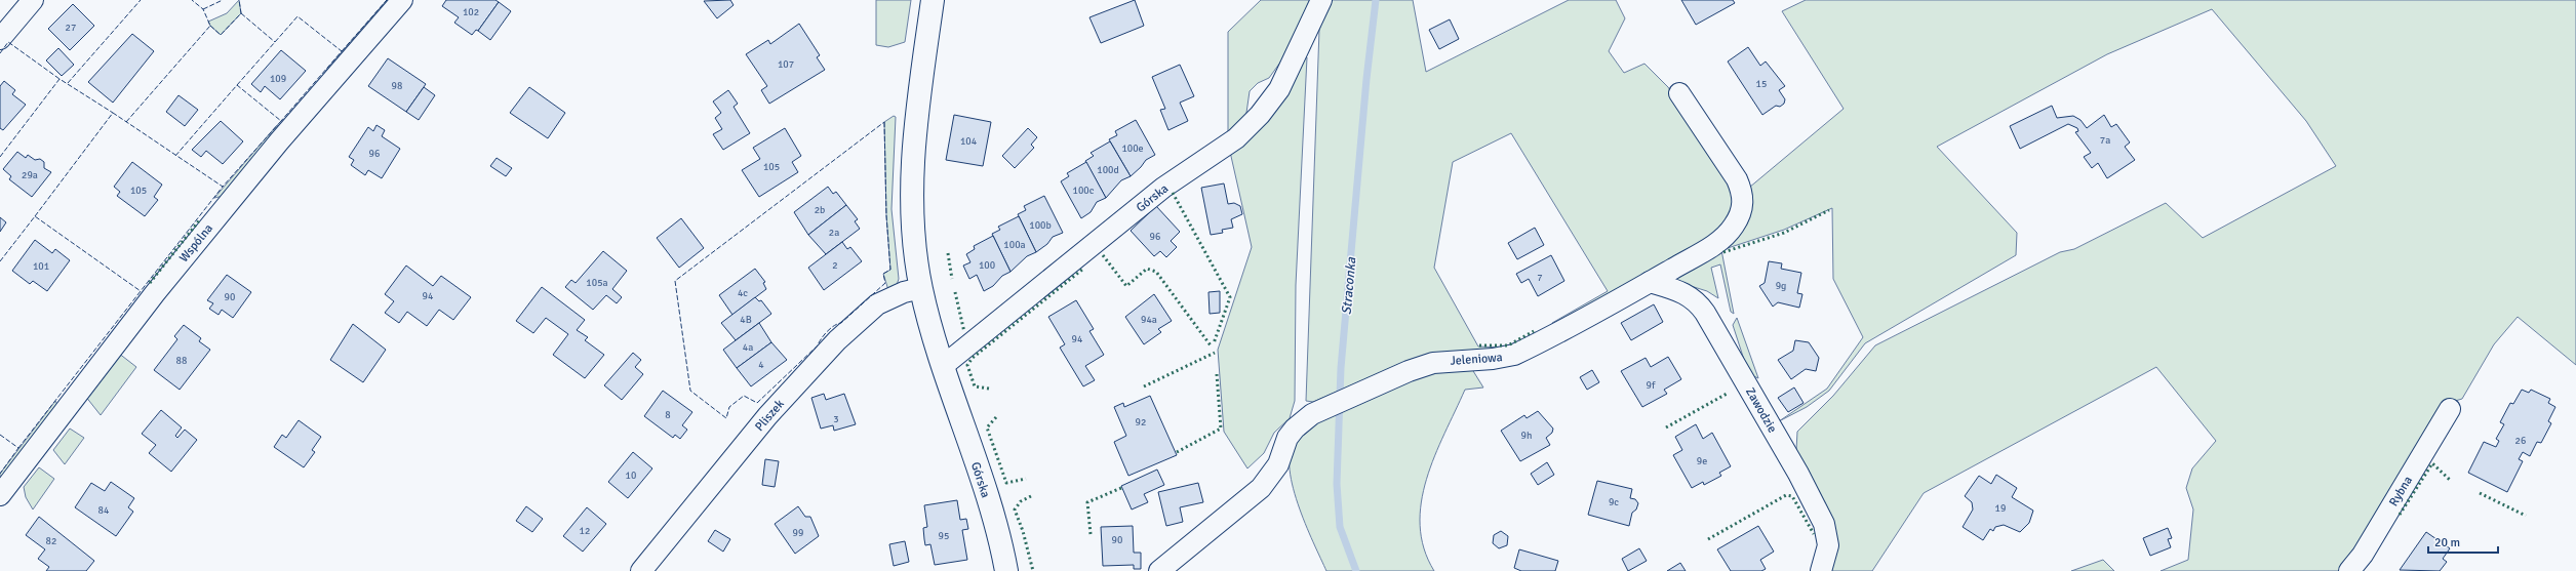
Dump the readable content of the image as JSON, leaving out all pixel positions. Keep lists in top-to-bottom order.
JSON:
{
  "streets": {
    "street": [
      "Górska",
      "Wspólna",
      "Jeleniowa",
      "Zawodzie",
      "Pliszek",
      "Rybna"
    ]
  },
  "crossings": [
    ["Górska", "Pliszek"],
    ["Jeleniowa", "Zawodzie"]
  ],
  "water": ["Straconka"],
  "house_numbers": [
    "102",
    "27",
    "107",
    "109",
    "15",
    "98",
    "7a",
    "104",
    "100e",
    "96",
    "105",
    "100d",
    "29a",
    "105",
    "100c",
    "2b",
    "100b",
    "2a",
    "96",
    "100a",
    "2",
    "100",
    "101",
    "7",
    "105a",
    "9g",
    "4c",
    "94",
    "90",
    "4B",
    "94a",
    "94",
    "4a",
    "88",
    "4",
    "9f",
    "8",
    "3",
    "92",
    "9h",
    "26",
    "9e",
    "10",
    "9c",
    "19",
    "84",
    "12",
    "99",
    "95",
    "90",
    "82"
  ],
  "scale_bar": "20 m"
}
